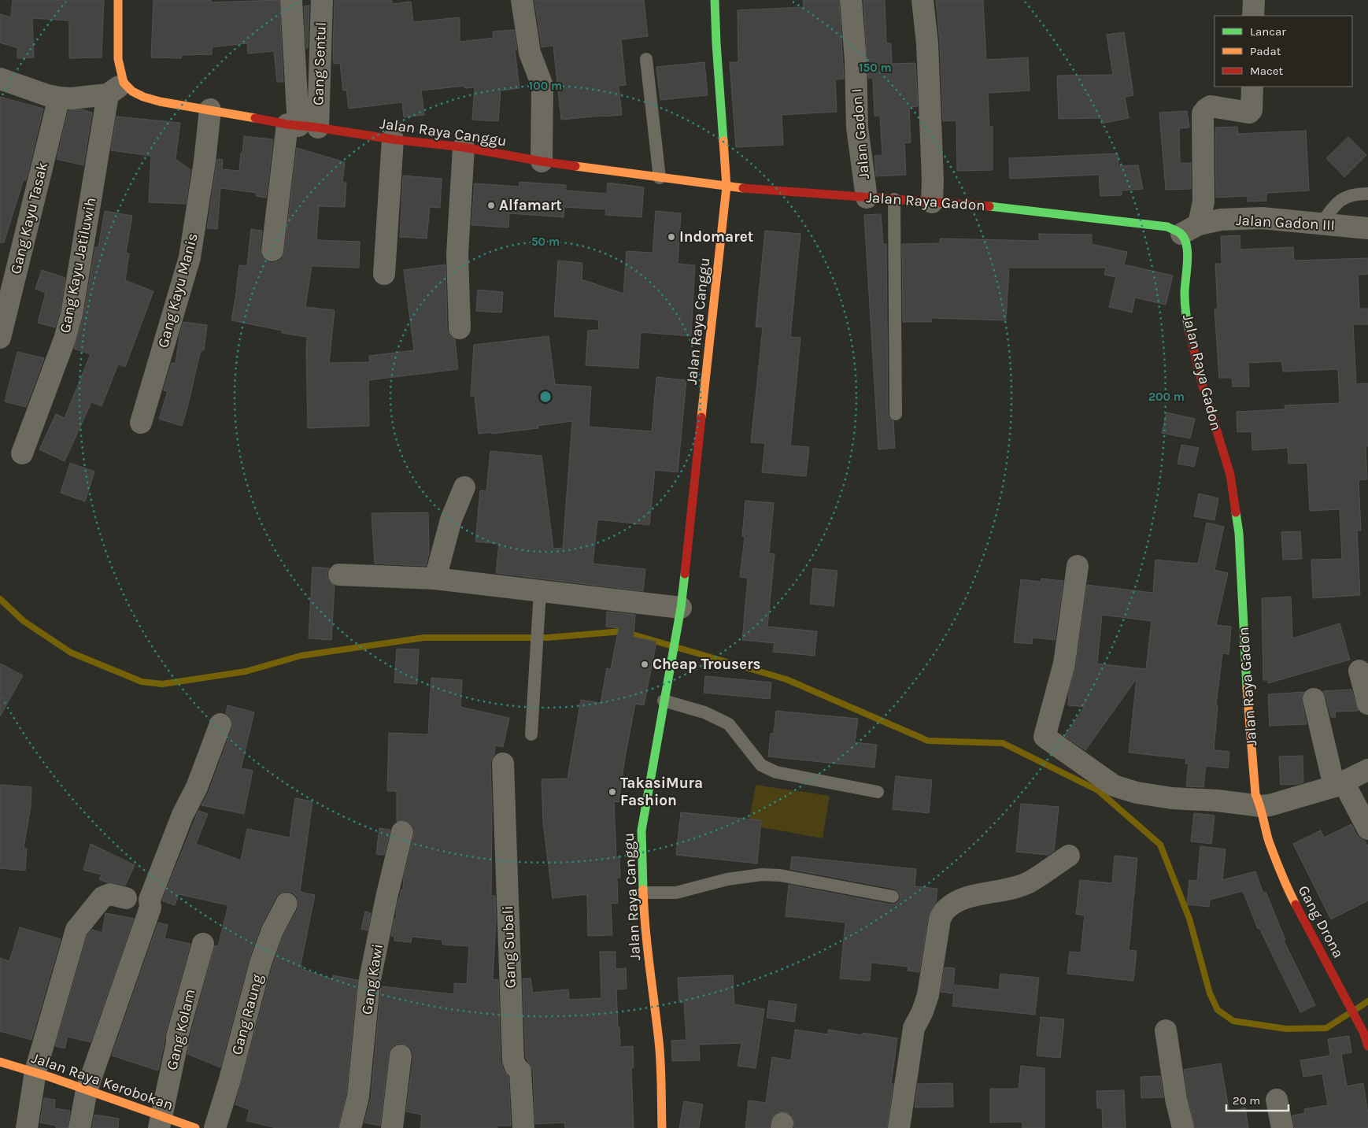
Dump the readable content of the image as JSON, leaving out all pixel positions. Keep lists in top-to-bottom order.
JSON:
{
  "streets": {
    "main road": [
      "Jalan Raya Canggu",
      "Jalan Raya Gadon",
      "Gang Drona",
      "Jalan Raya Kerobokan"
    ],
    "street": [
      "Gang Sentul",
      "Jalan Gadon I",
      "Gang Kayu Tasak",
      "Jalan Gadon III",
      "Gang Kayu Jatiluwih",
      "Gang Kayu Manis",
      "Gang Subali",
      "Gang Kawi",
      "Gang Raung",
      "Gang Kolam"
    ]
  },
  "crossings": [
    ["Gang Sentul", "Jalan Raya Canggu"],
    ["Jalan Raya Canggu", "Jalan Raya Gadon"],
    ["Jalan Raya Canggu", "Gang Kayu Jatiluwih"],
    ["Jalan Raya Canggu", "Gang Kayu Manis"],
    ["Jalan Gadon I", "Jalan Raya Gadon"],
    ["Jalan Raya Gadon", "Jalan Gadon III"],
    ["Jalan Raya Gadon", "Gang Drona"],
    ["Gang Kolam", "Jalan Raya Kerobokan"]
  ],
  "places": [
    "Alfamart",
    "Indomaret",
    "Cheap Trousers",
    "TakasiMura Fashion"
  ],
  "legend": ["Lancar", "Padat", "Macet"],
  "scale_bar": "20 m",
  "rings": [
    "150 m",
    "100 m",
    "50 m",
    "200 m"
  ]
}
